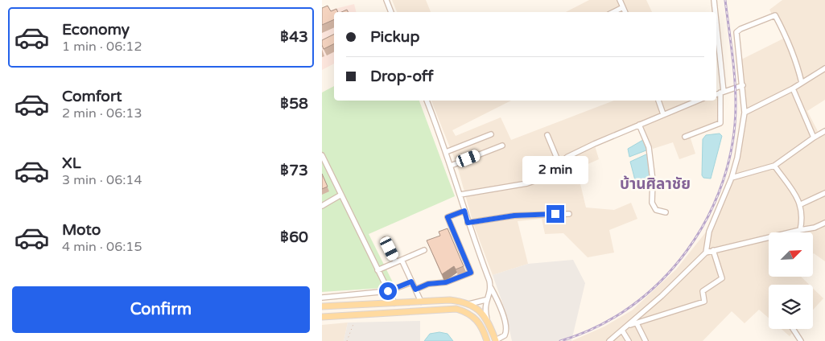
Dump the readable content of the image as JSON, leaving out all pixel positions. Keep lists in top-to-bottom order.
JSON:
{
  "districts": ["บ้านศิลาชัย"],
  "north": "top right",
  "page": {
    "list": [
      {
        "name": "Economy",
        "note": "1 min · 06:12",
        "value": "฿43"
      },
      {
        "name": "Comfort",
        "note": "2 min · 06:13",
        "value": "฿58"
      },
      {
        "name": "XL",
        "note": "3 min · 06:14",
        "value": "฿73"
      },
      {
        "name": "Moto",
        "note": "4 min · 06:15",
        "value": "฿60"
      }
    ],
    "banner": ["Pickup", "Drop-off"],
    "bubble": "2 min",
    "buttons": "Confirm"
  }
}
